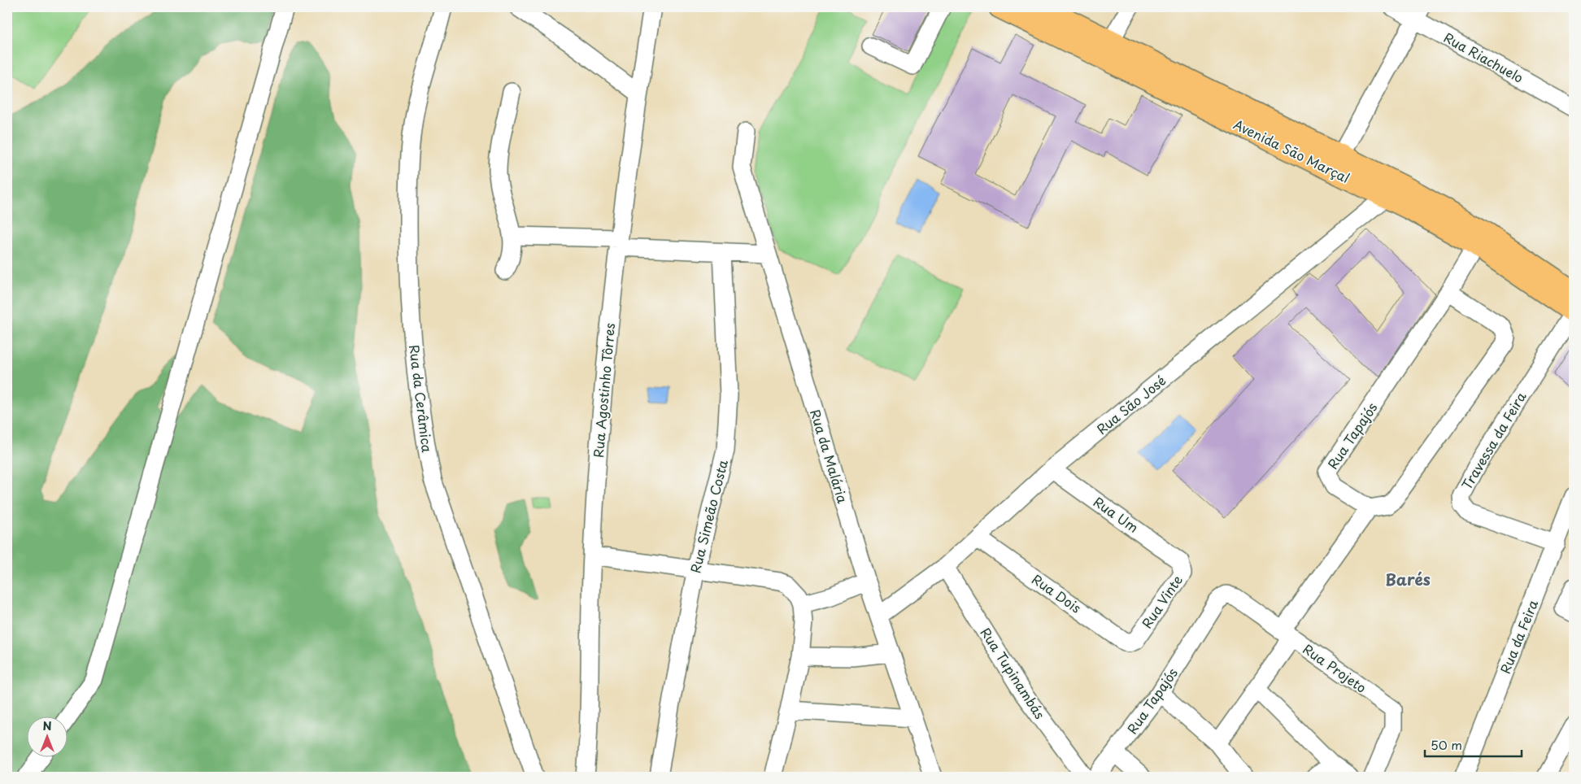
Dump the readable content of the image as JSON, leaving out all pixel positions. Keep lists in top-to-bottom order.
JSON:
{
  "streets": {
    "main road": ["Avenida São Marçal"],
    "street": [
      "Rua Riachuelo",
      "Rua Agostinho Tôrres",
      "Rua da Cerâmica",
      "Rua São José",
      "Rua Tapajós",
      "Travessa da Feira",
      "Rua da Malária",
      "Rua Um",
      "Rua Simeão Costa",
      "Rua Dois",
      "Rua Vinte",
      "Rua da Feira",
      "Rua Projeto",
      "Rua Tupinambás"
    ]
  },
  "crossings": [
    ["Avenida São Marçal", "Rua São José"],
    ["Avenida São Marçal", "Rua Tapajós"],
    ["Avenida São Marçal", "Travessa da Feira"],
    ["Rua São José", "Rua da Malária"],
    ["Rua São José", "Rua Um"],
    ["Rua São José", "Rua Dois"],
    ["Rua São José", "Rua Tupinambás"],
    ["Rua Tapajós", "Rua Projeto"],
    ["Travessa da Feira", "Rua da Feira"],
    ["Rua Um", "Rua Vinte"],
    ["Rua Dois", "Rua Vinte"]
  ],
  "districts": ["Barés"],
  "scale_bar": "50 m",
  "north": "top"
}
